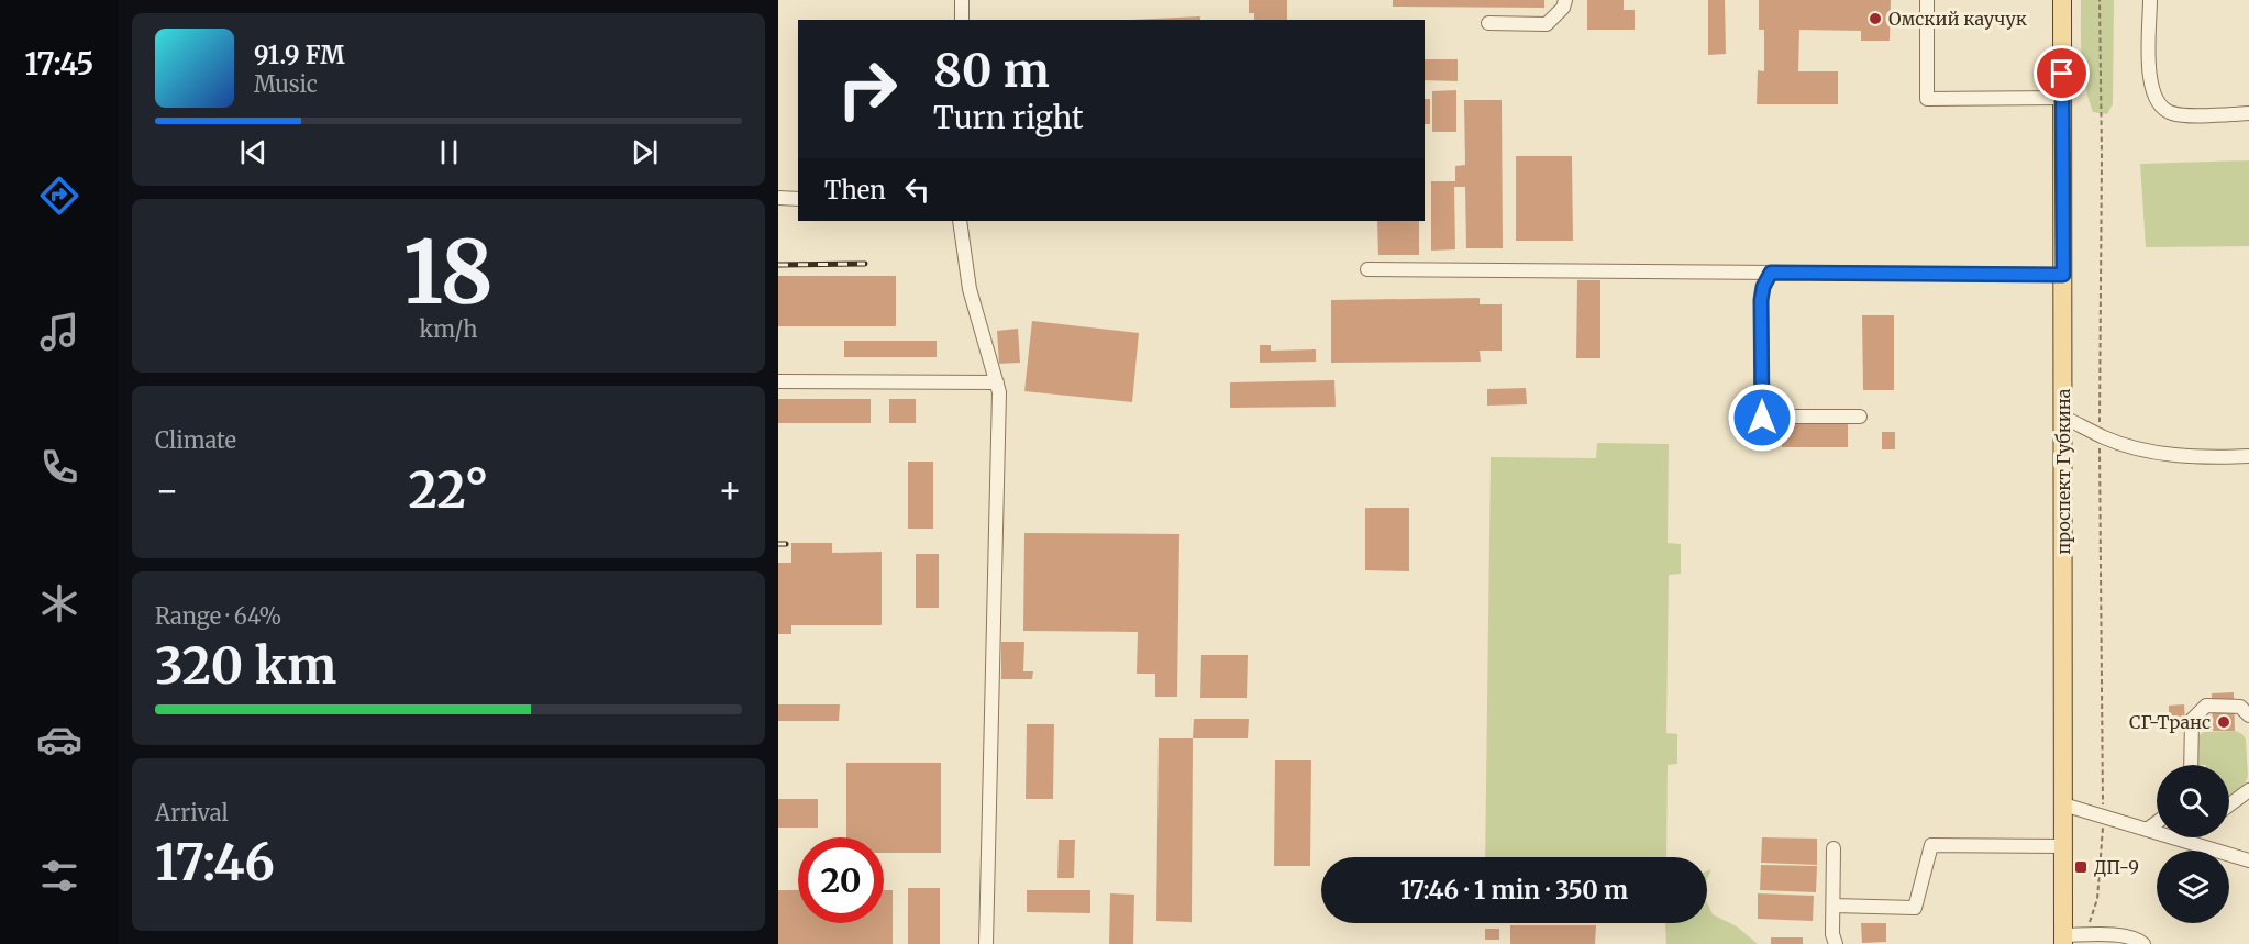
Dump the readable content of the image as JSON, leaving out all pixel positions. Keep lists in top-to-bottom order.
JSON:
{
  "streets": {
    "main road": ["проспект Губкина"]
  },
  "places": {
    "other": ["Омский каучук", "СГ-Транс"],
    "transit": ["ДП-9"]
  },
  "page": {
    "tabs": "17:45",
    "turn": ["80 m", "Turn right"],
    "song": ["91.9 FM", "Music"],
    "then": "Then",
    "tile": [
      ["18", "km/h"],
      "Climate",
      ["Range · 64%", "320 km"],
      ["Arrival", "17:46"]
    ],
    "heat": ["−", "22°", "+"],
    "limit": "20",
    "trip": "17:46 · 1 min · 350 m"
  }
}
